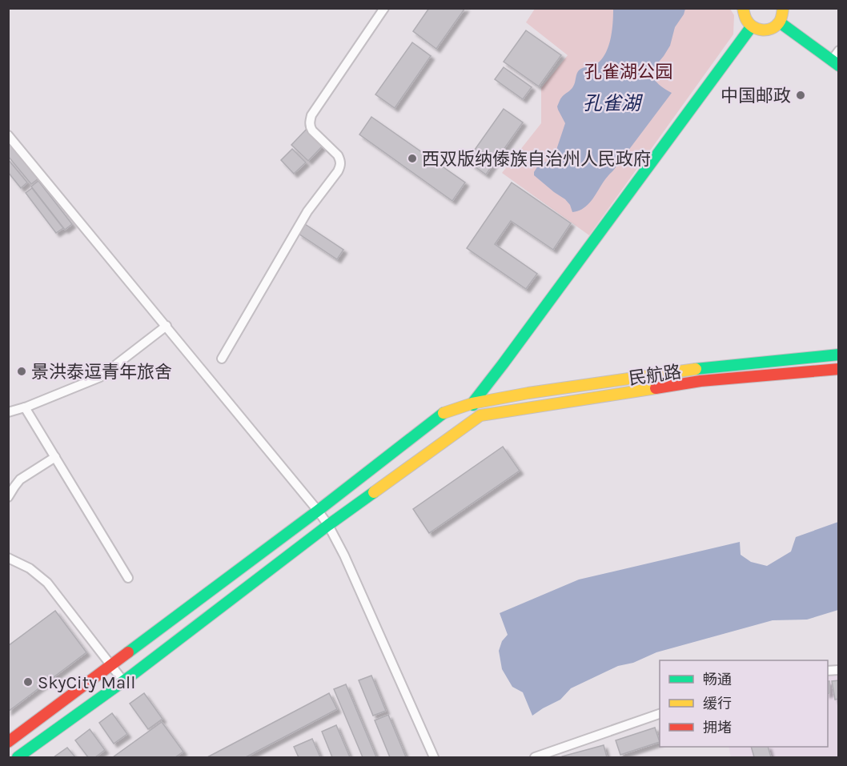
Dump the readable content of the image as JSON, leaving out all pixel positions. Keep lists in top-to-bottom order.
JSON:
{
  "streets": {
    "main road": ["民航路"]
  },
  "water": ["孔雀湖"],
  "parks": ["孔雀湖公园"],
  "places": [
    "中国邮政",
    "西双版纳傣族自治州人民政府",
    "景洪泰逗青年旅舍",
    "SkyCity Mall"
  ],
  "legend": ["畅通", "缓行", "拥堵"]
}
